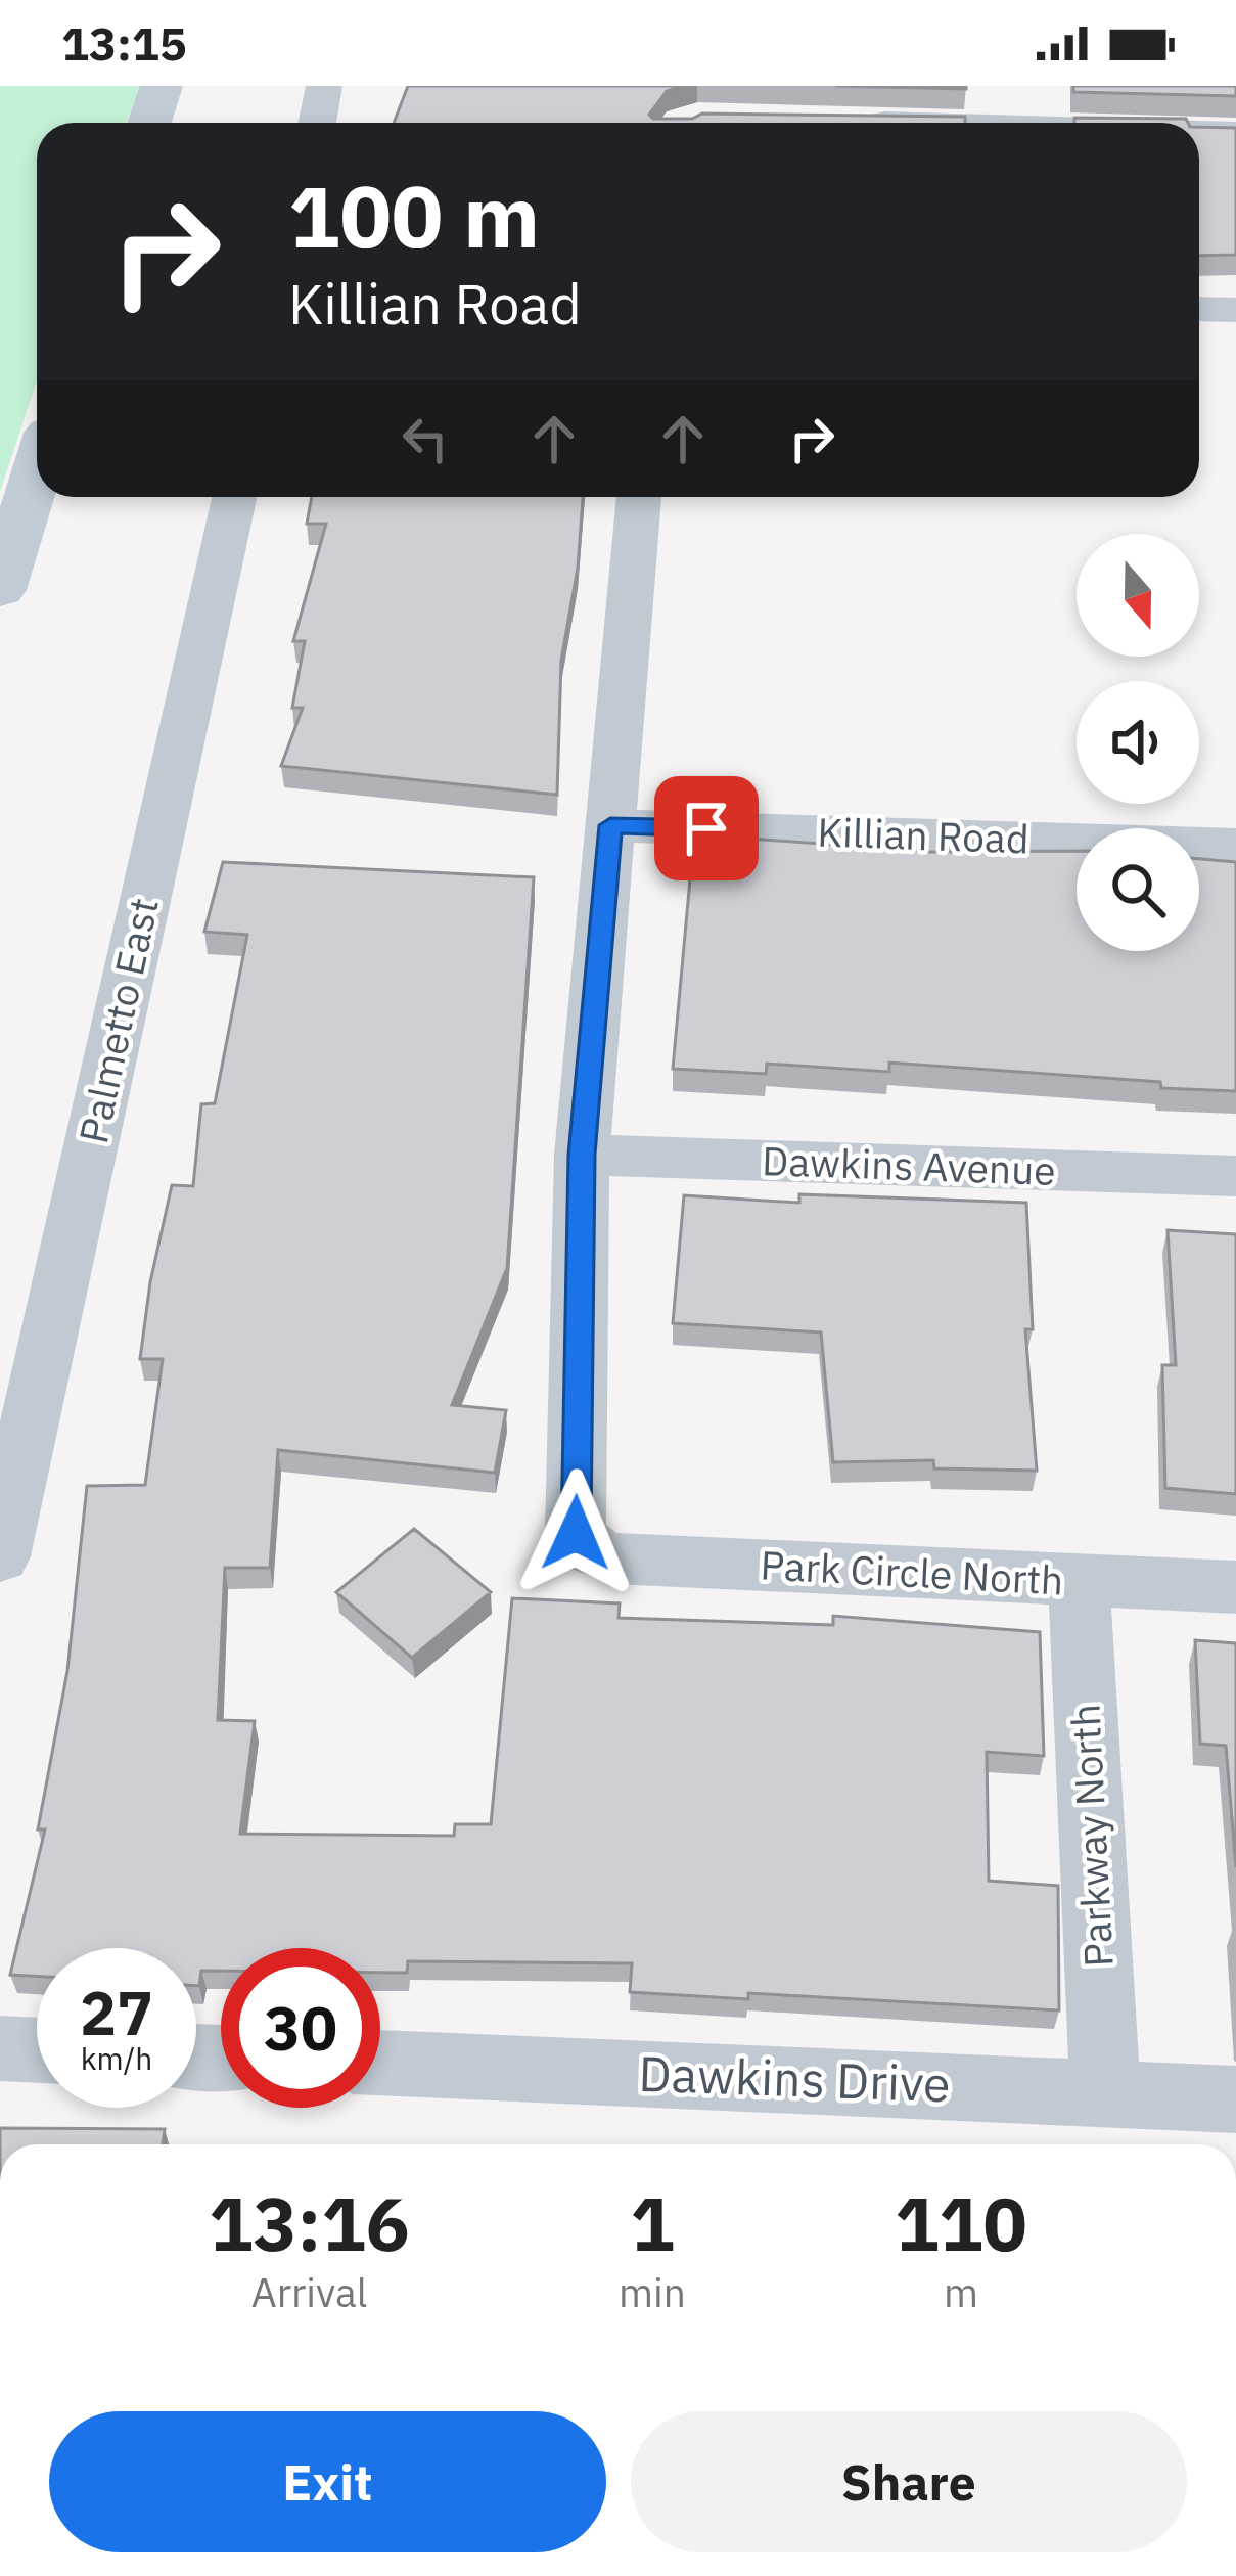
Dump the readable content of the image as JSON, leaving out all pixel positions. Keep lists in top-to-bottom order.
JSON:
{
  "streets": {
    "street": [
      "Killian Road",
      "Palmetto East",
      "Dawkins Avenue",
      "Park Circle North",
      "Parkway North",
      "Dawkins Drive"
    ]
  },
  "crossings": [
    ["Dawkins Avenue", "Park Circle North"],
    ["Park Circle North", "Parkway North"],
    ["Parkway North", "Dawkins Drive"]
  ],
  "north": "bottom",
  "page": {
    "status": "13:15",
    "turn": ["100 m", "Killian Road"],
    "speed": "27 km/h",
    "limit": "30",
    "eta": [
      "13:16",
      "Arrival",
      "1",
      "min",
      "110",
      "m"
    ],
    "buttons": ["Exit", "Share"]
  }
}
